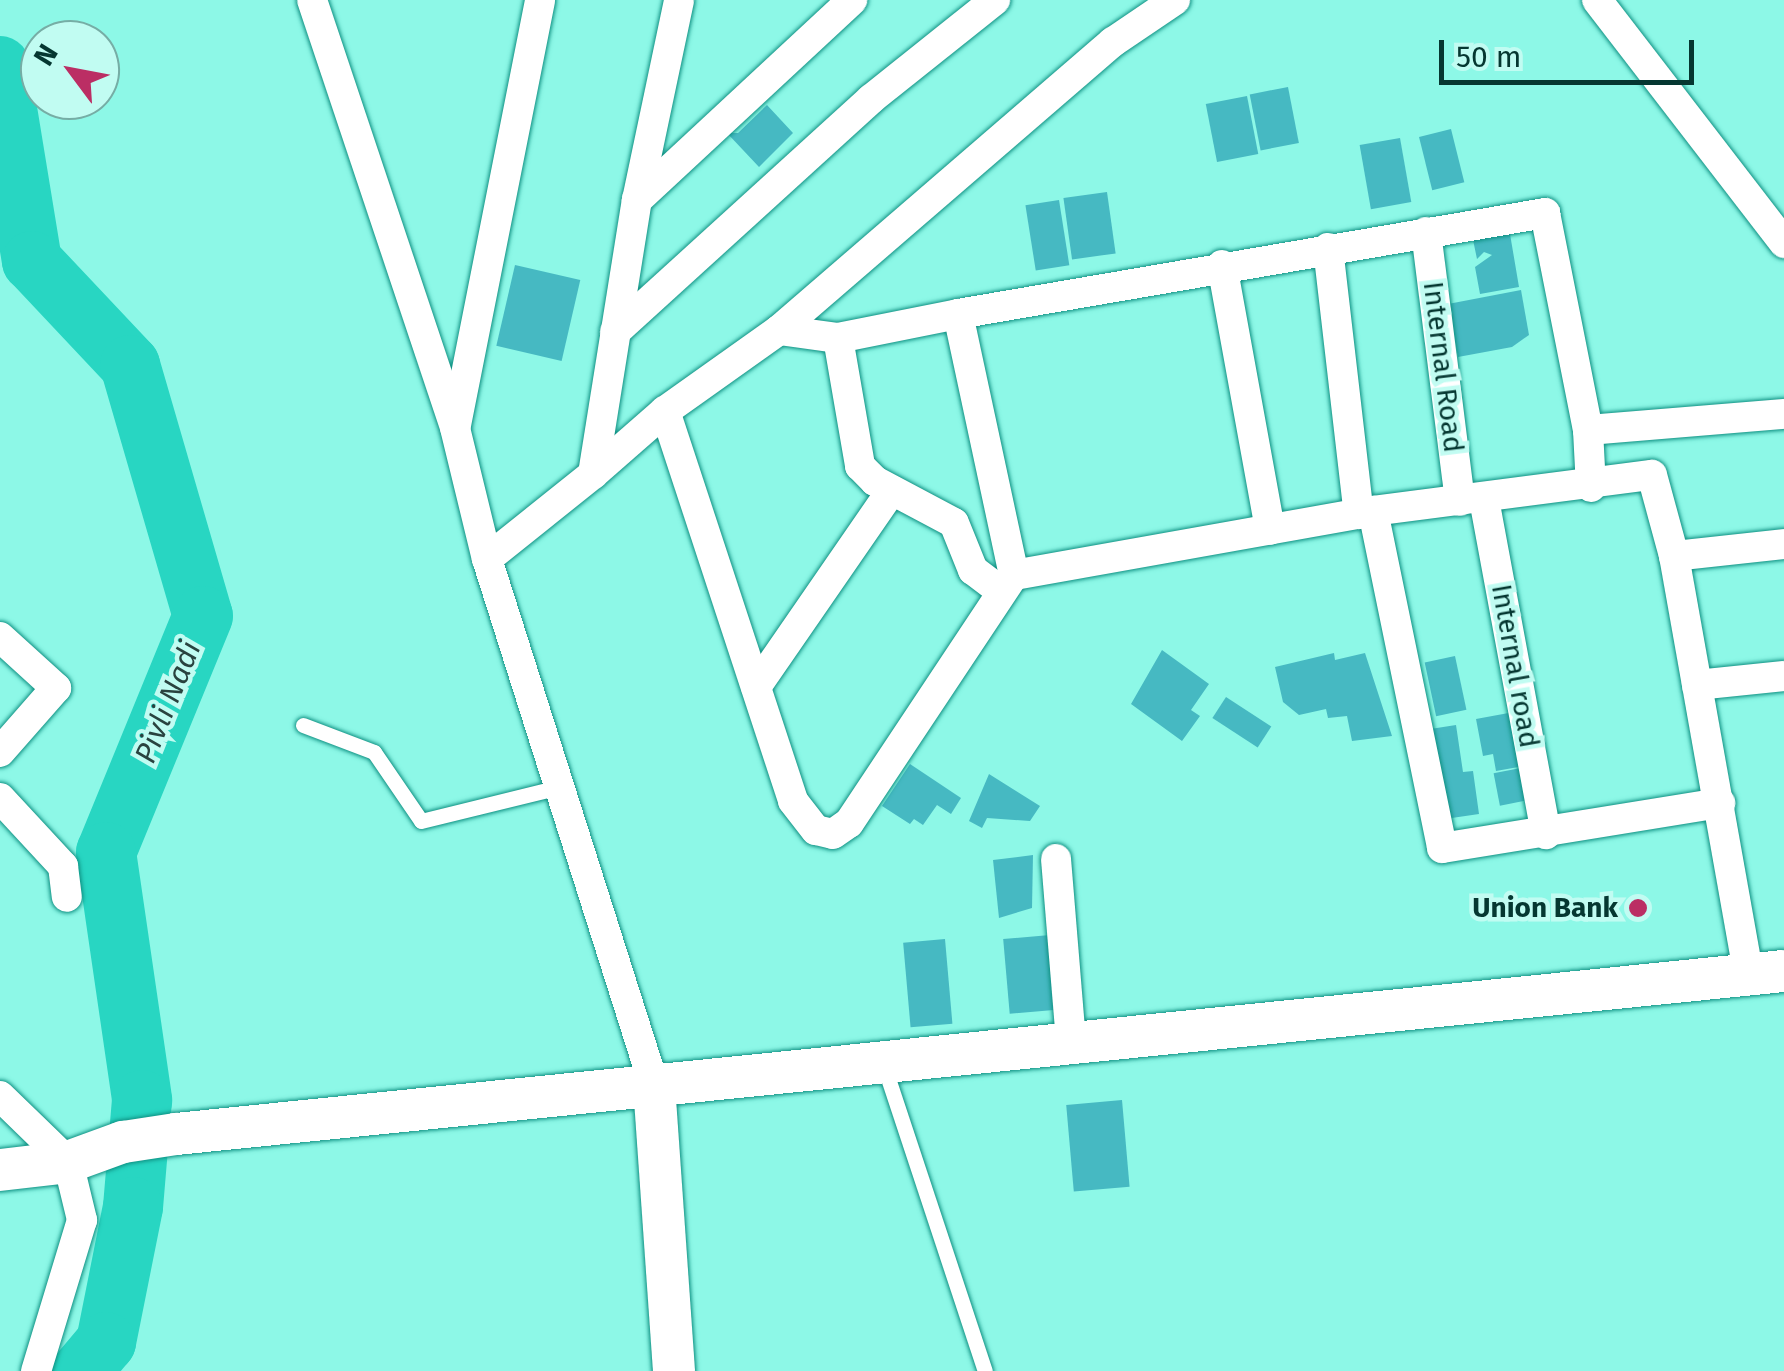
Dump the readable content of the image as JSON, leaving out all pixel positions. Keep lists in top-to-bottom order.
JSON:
{
  "streets": {
    "street": ["Internal Road", "Internal road"]
  },
  "crossings": [
    ["Internal Road", "Internal road"]
  ],
  "water": ["Pivli Nadi"],
  "places": ["Union Bank"],
  "scale_bar": "50 m",
  "north": "top left"
}
